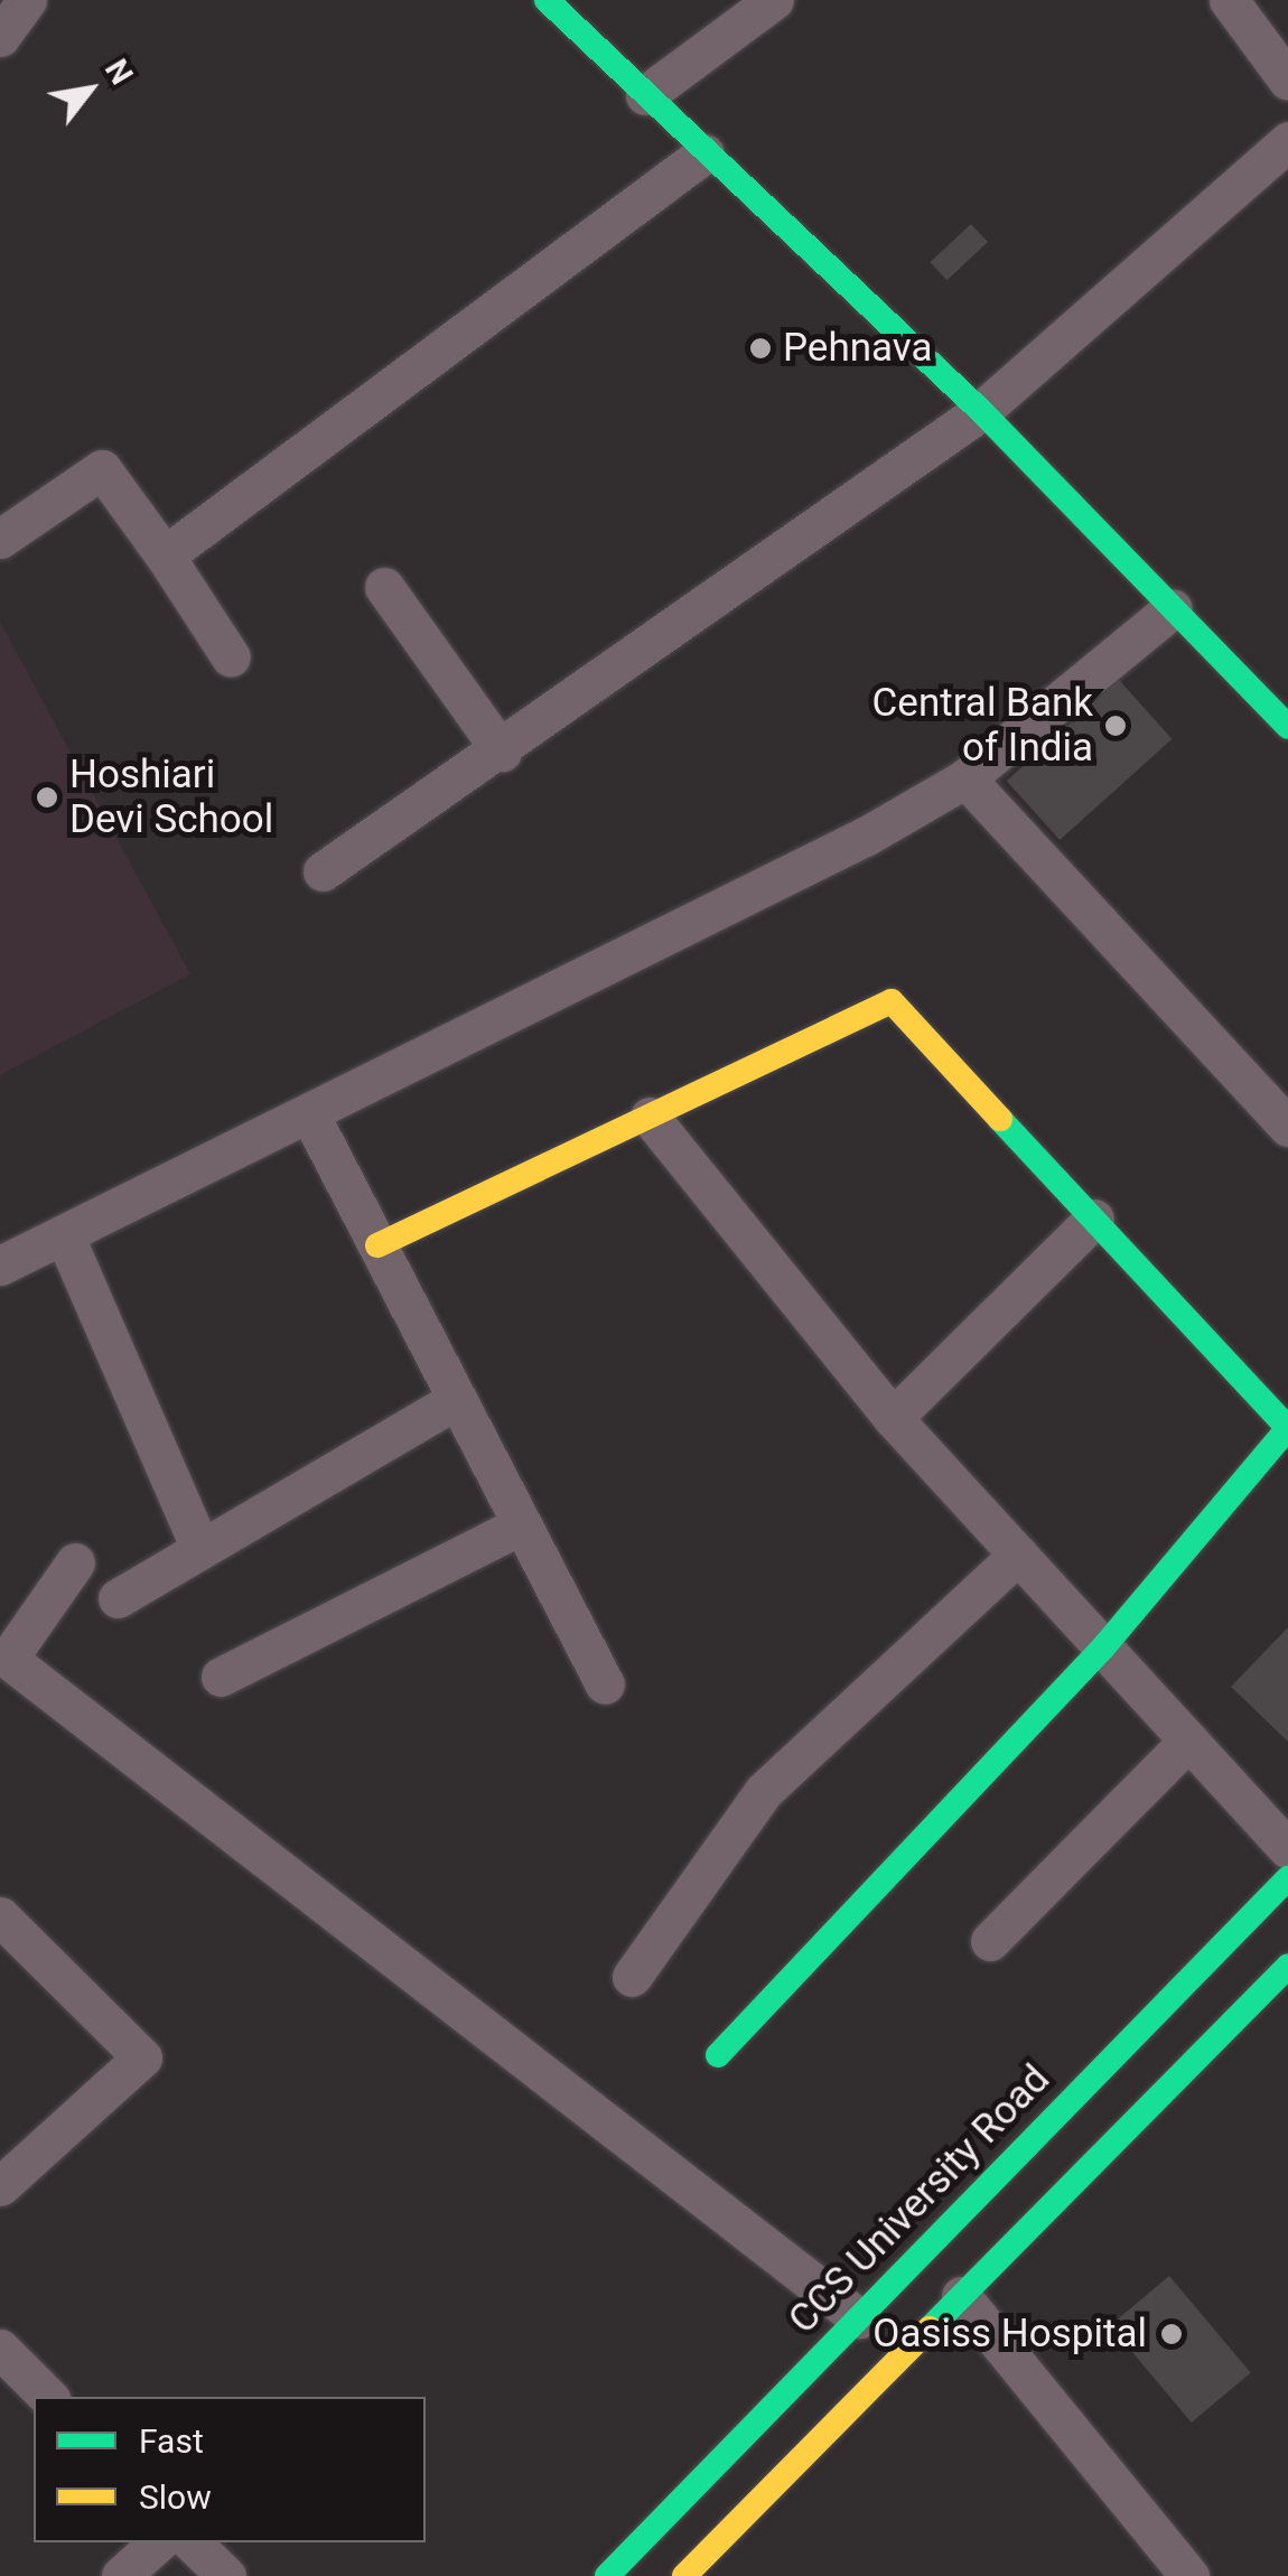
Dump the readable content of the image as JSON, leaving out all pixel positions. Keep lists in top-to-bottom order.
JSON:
{
  "streets": {
    "main road": ["CCS University Road"]
  },
  "places": [
    "Pehnava",
    "Central Bank of India",
    "Hoshiari Devi School",
    "Oasiss Hospital"
  ],
  "legend": ["Fast", "Slow"],
  "north": "top right"
}
